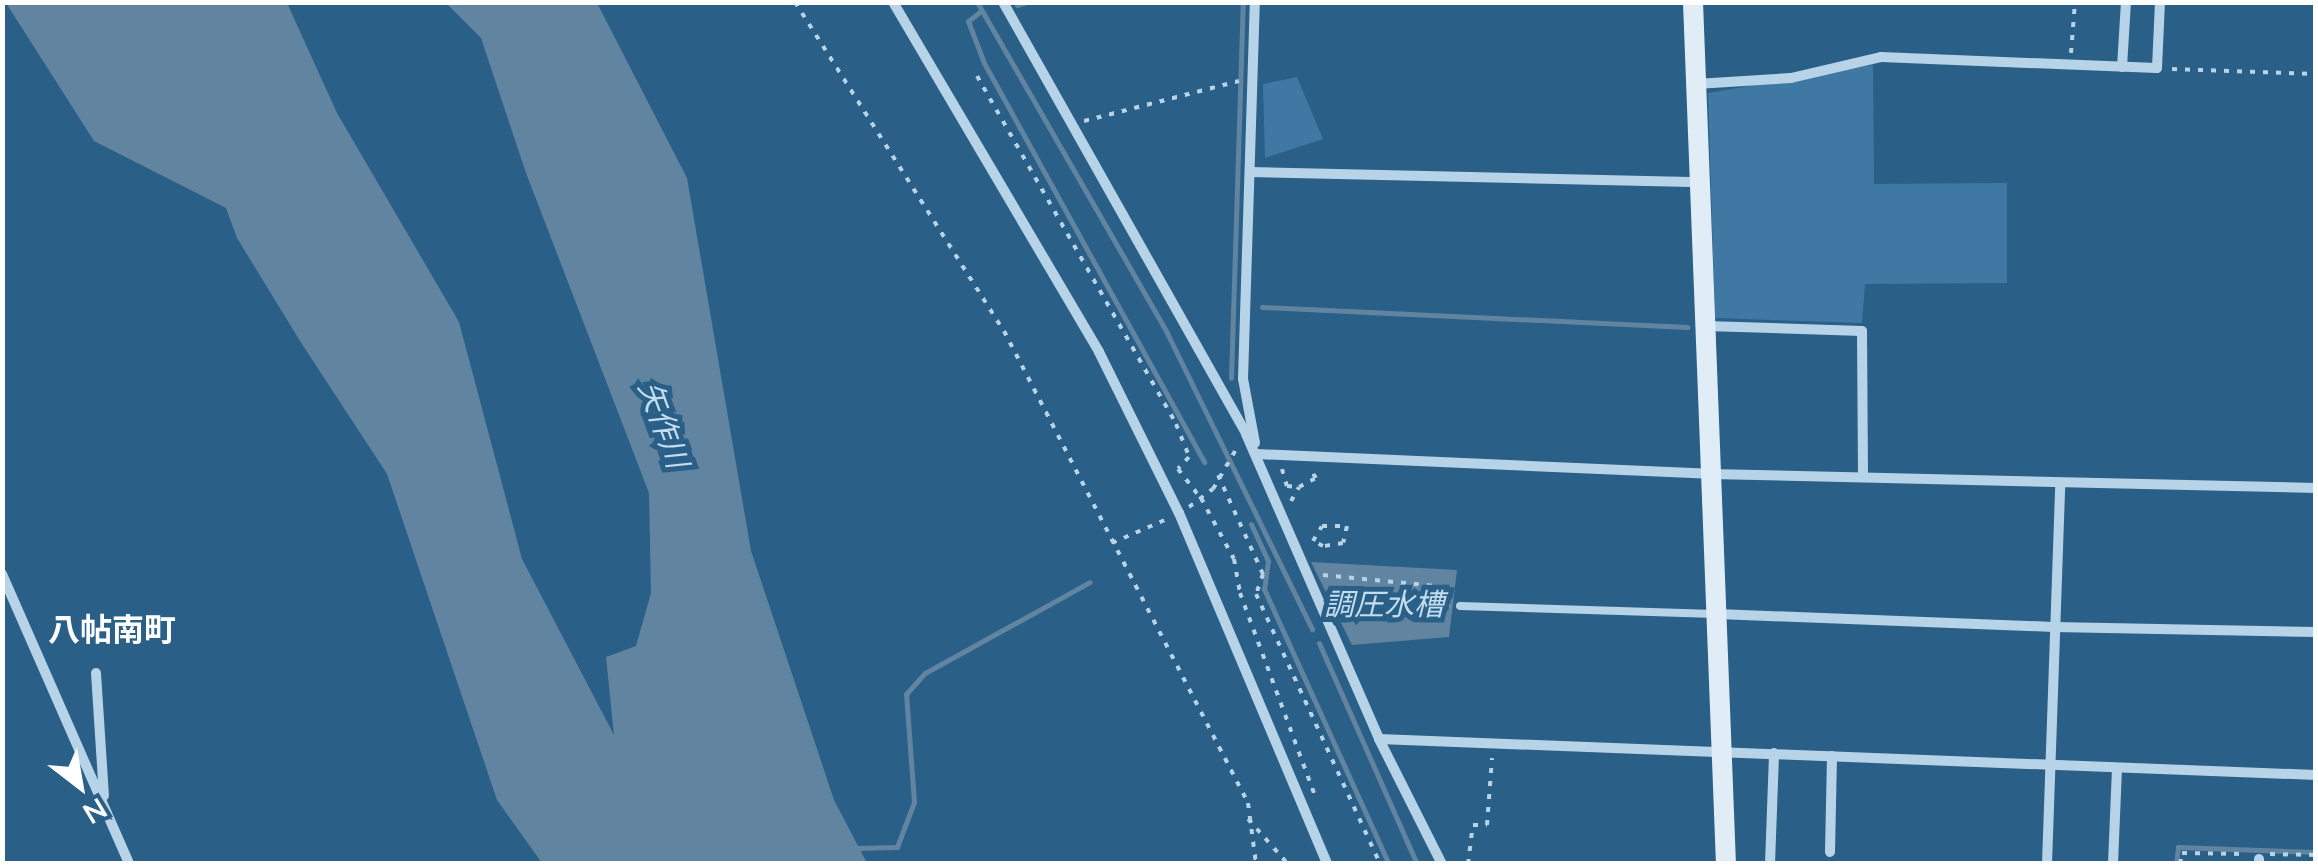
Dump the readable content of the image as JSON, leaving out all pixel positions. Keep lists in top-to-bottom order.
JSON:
{
  "districts": ["八帖南町"],
  "water": ["矢作川", "調圧水槽"],
  "north": "bottom right"
}
